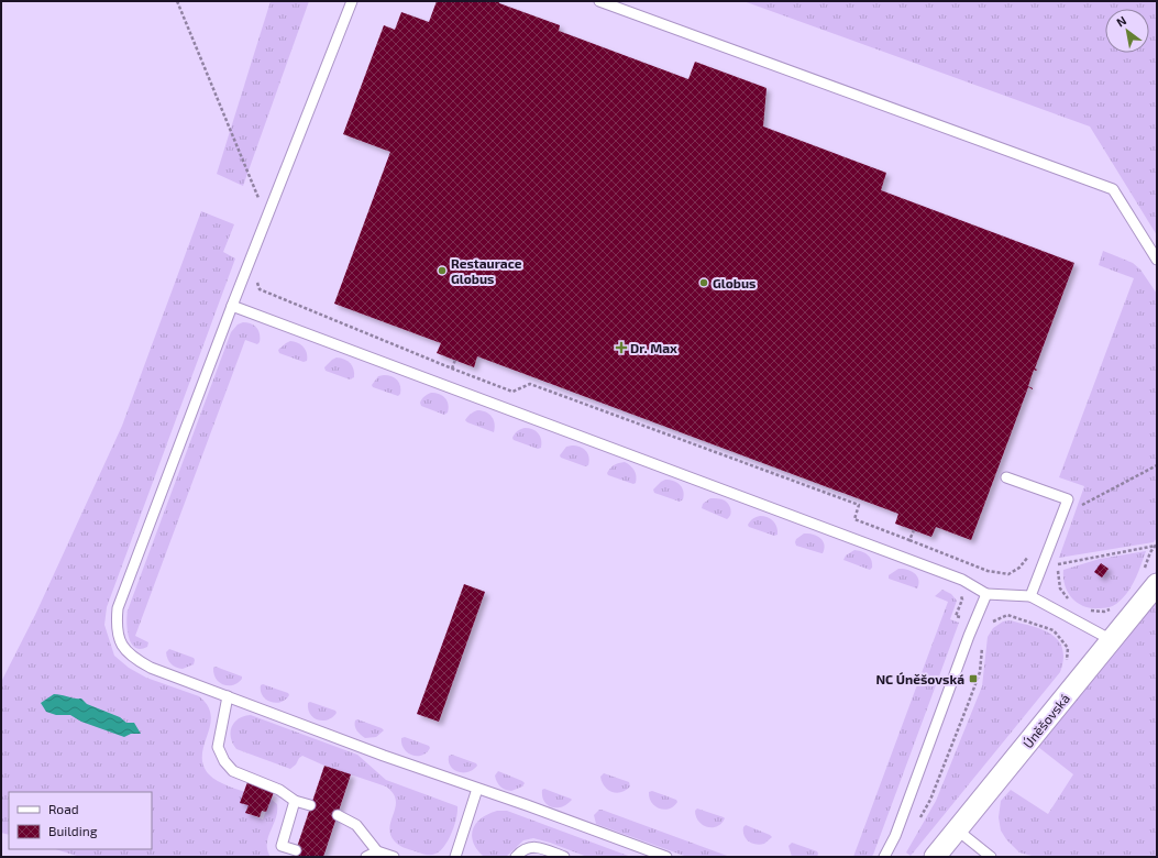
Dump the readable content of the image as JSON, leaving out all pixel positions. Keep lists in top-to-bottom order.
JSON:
{
  "streets": {
    "street": ["Úněšovská"]
  },
  "places": {
    "other": ["Restaurace Globus", "Globus"],
    "health": ["Dr. Max"],
    "transit": ["NC Úněšovská"]
  },
  "legend": ["Road", "Building"],
  "north": "top left"
}
